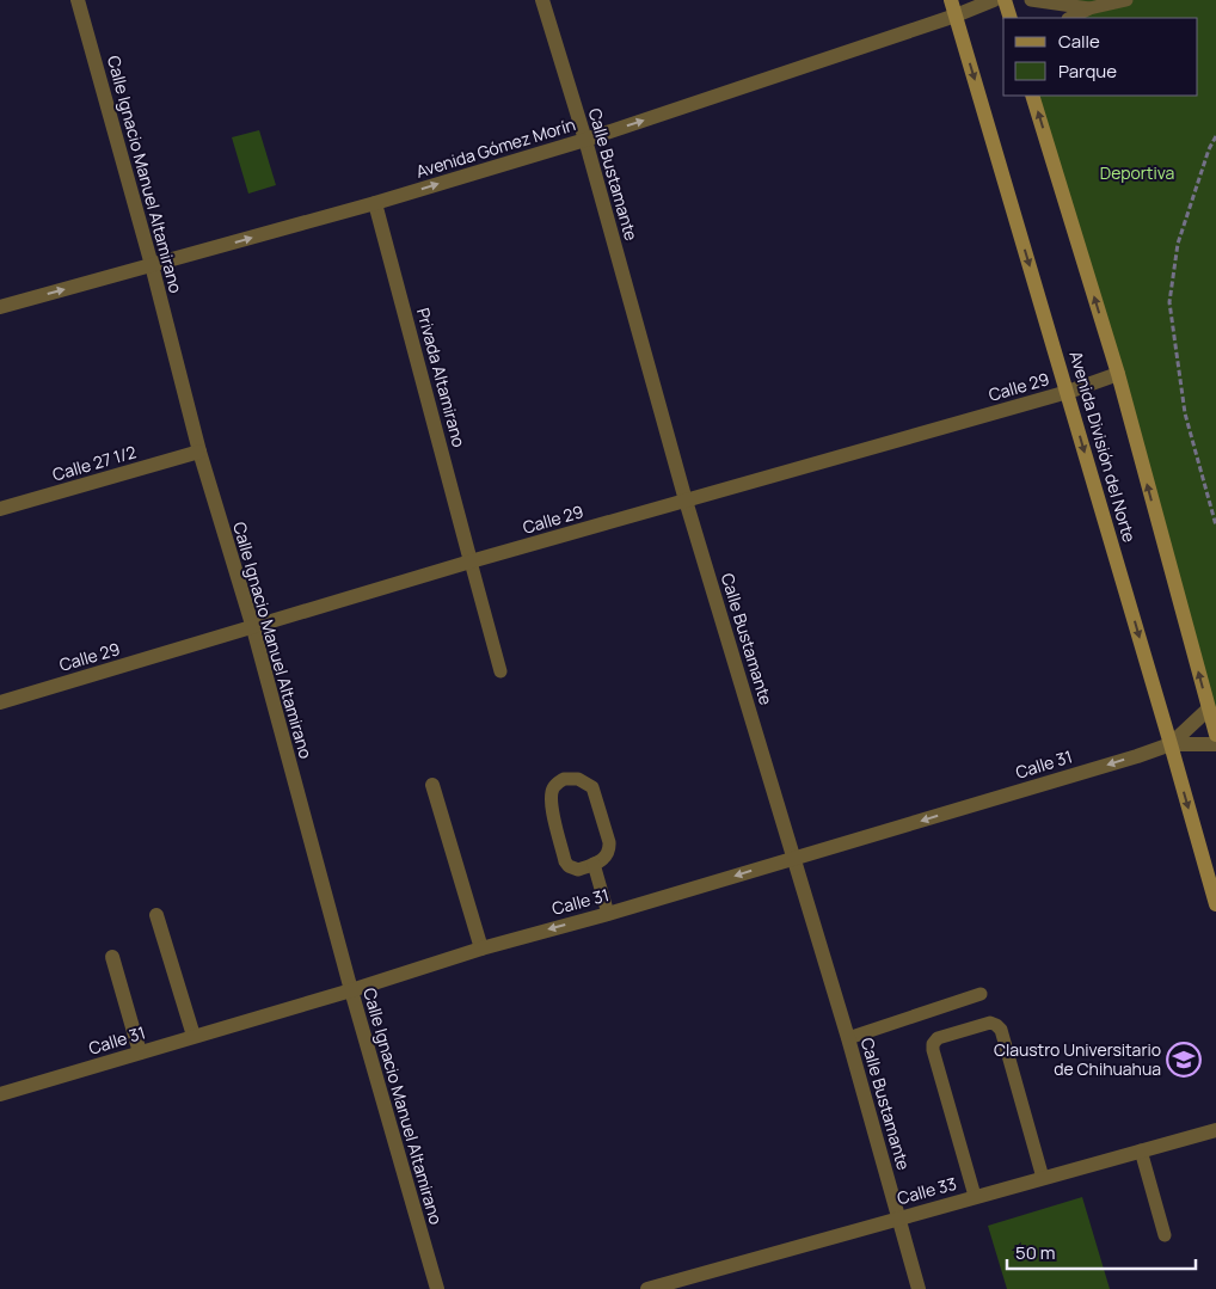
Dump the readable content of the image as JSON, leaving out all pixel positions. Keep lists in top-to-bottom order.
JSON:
{
  "streets": {
    "main road": ["Avenida División del Norte"],
    "street": [
      "Avenida Gómez Morín",
      "Calle Ignacio Manuel Altamirano",
      "Calle Bustamante",
      "Privada Altamirano",
      "Calle 29",
      "Calle 27 1/2",
      "Calle 31",
      "Calle 33"
    ]
  },
  "crossings": [
    ["Avenida Gómez Morín", "Calle Ignacio Manuel Altamirano"],
    ["Avenida Gómez Morín", "Calle Bustamante"],
    ["Avenida Gómez Morín", "Privada Altamirano"],
    ["Avenida Gómez Morín", "Avenida División del Norte"],
    ["Calle Ignacio Manuel Altamirano", "Calle 29"],
    ["Calle Ignacio Manuel Altamirano", "Calle 27 1/2"],
    ["Calle Ignacio Manuel Altamirano", "Calle 31"],
    ["Calle Bustamante", "Calle 29"],
    ["Calle Bustamante", "Calle 31"],
    ["Calle Bustamante", "Calle 33"],
    ["Privada Altamirano", "Calle 29"],
    ["Calle 29", "Avenida División del Norte"],
    ["Avenida División del Norte", "Calle 31"]
  ],
  "one_way": ["Avenida Gómez Morín", "Calle 31"],
  "parks": ["Deportiva"],
  "places": {
    "school or university": ["Claustro Universitario de Chihuahua"]
  },
  "legend": ["Calle", "Parque"],
  "scale_bar": "50 m"
}
